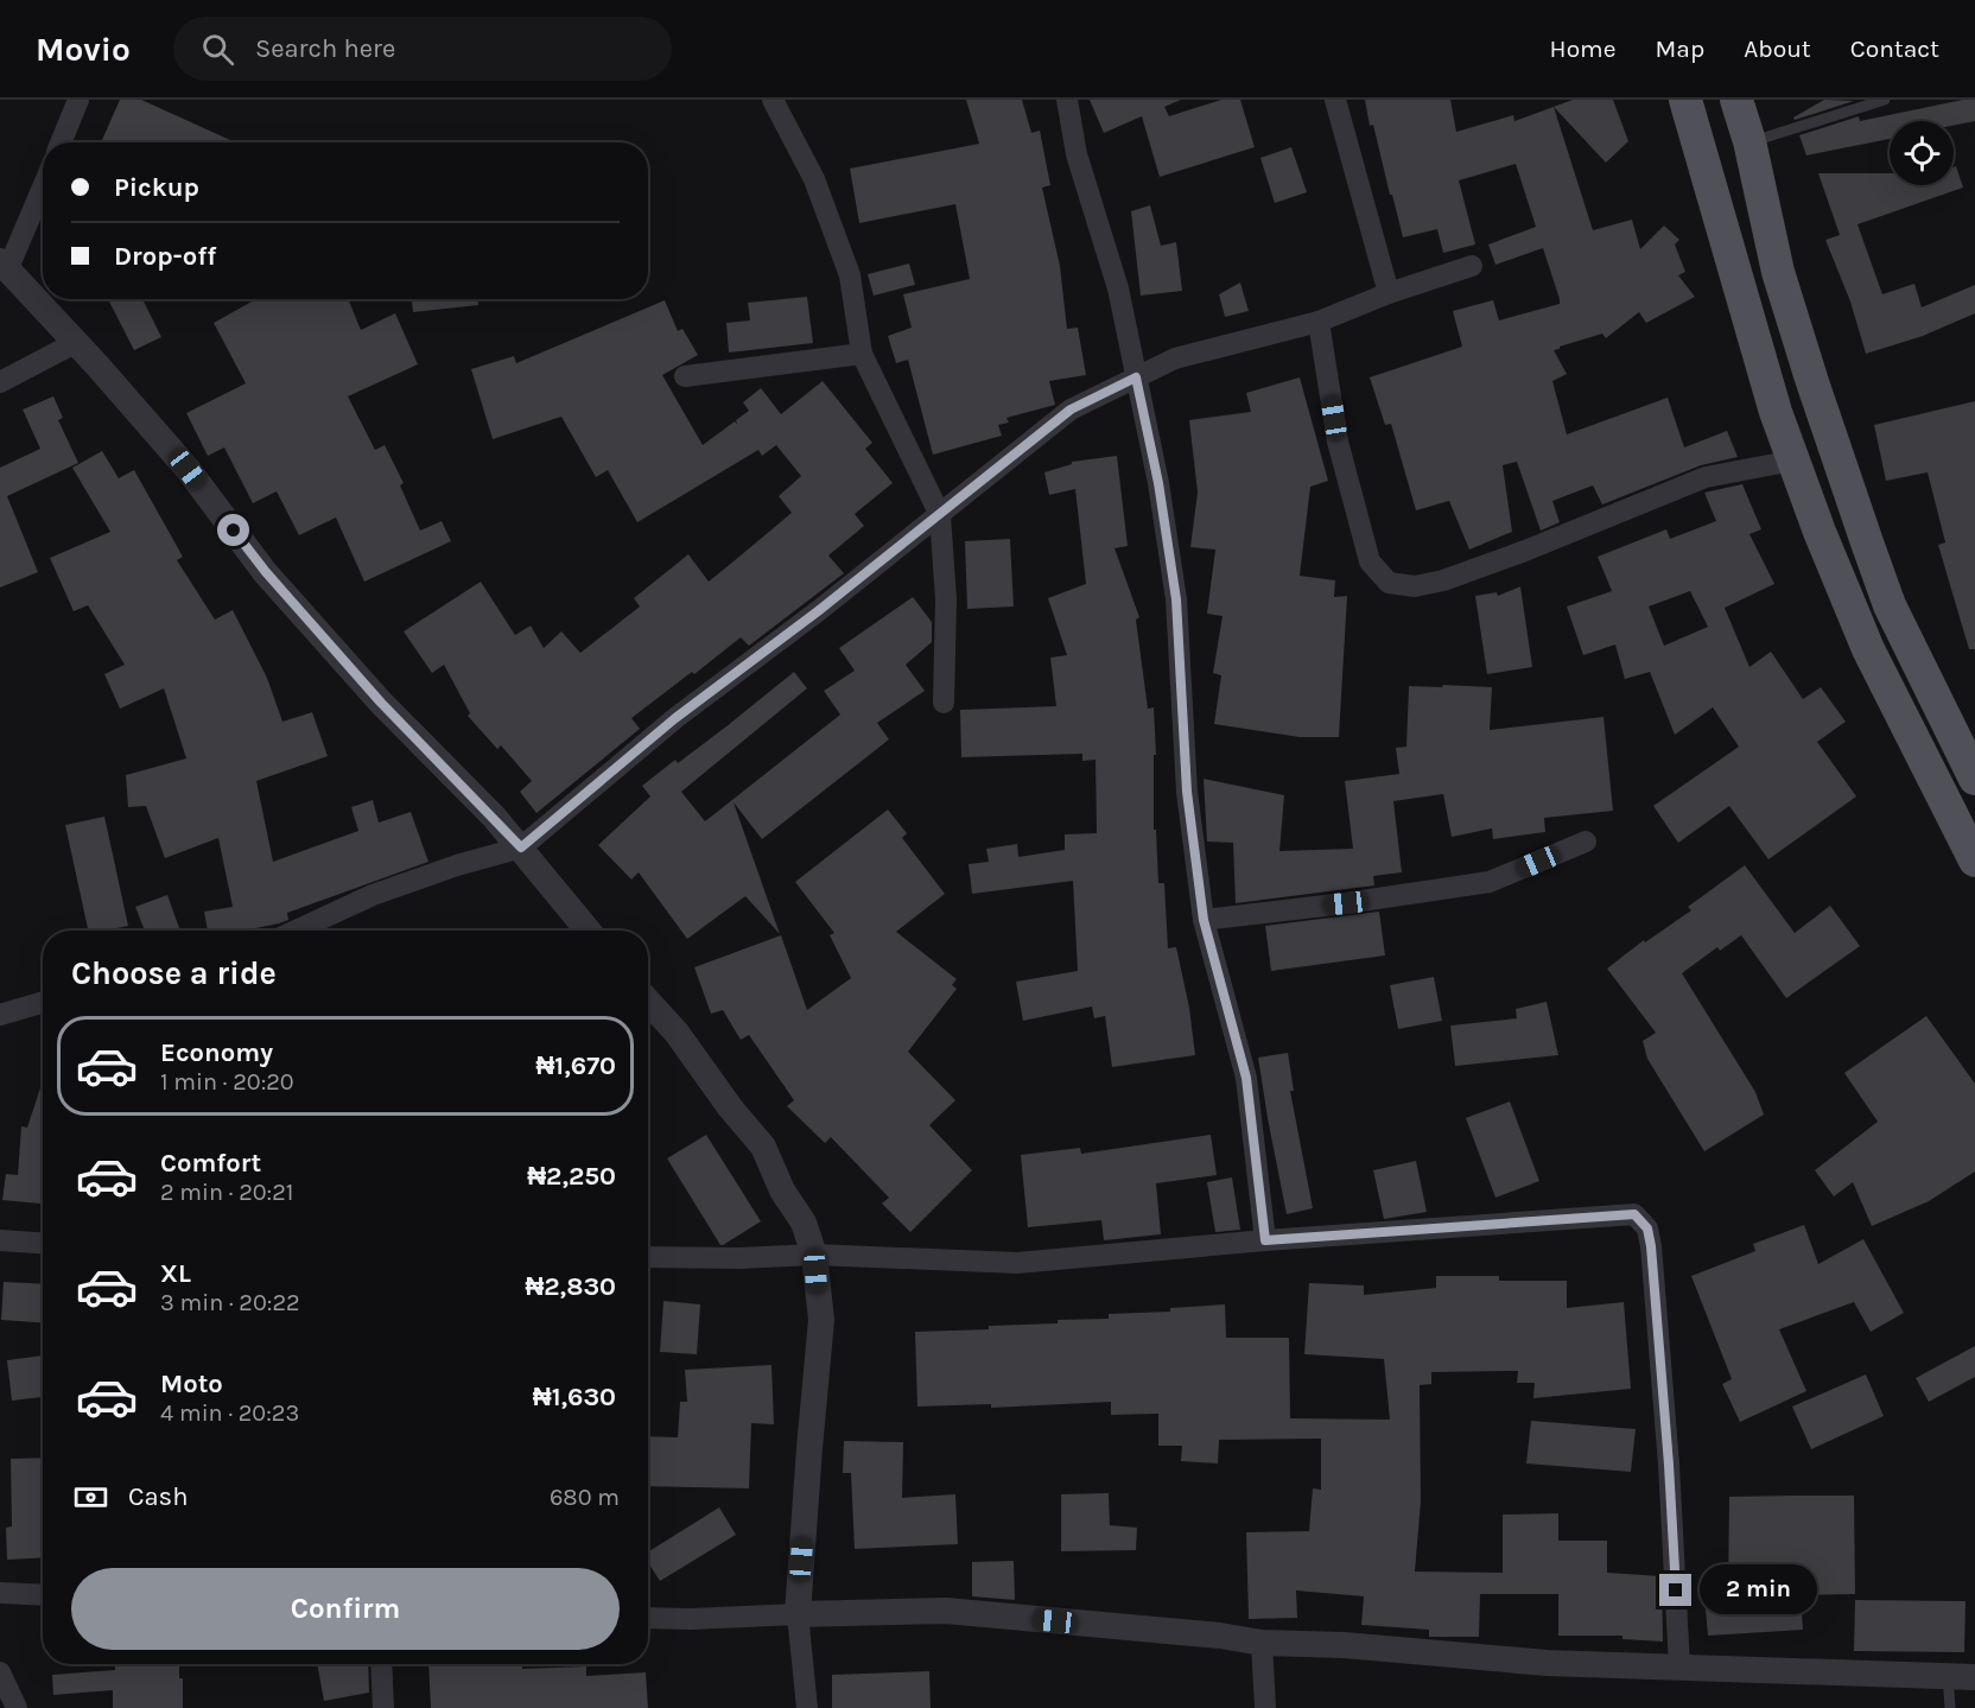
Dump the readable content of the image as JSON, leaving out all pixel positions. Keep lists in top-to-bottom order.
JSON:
{
  "page": {
    "header": "Movio",
    "search": "Search here",
    "nav": [
      "Home",
      "Map",
      "About",
      "Contact"
    ],
    "banner": ["Pickup", "Drop-off"],
    "heading": "Choose a ride",
    "list": [
      {
        "name": "Economy",
        "note": "1 min · 20:20",
        "value": "₦1,670"
      },
      {
        "name": "Comfort",
        "note": "2 min · 20:21",
        "value": "₦2,250"
      },
      {
        "name": "XL",
        "note": "3 min · 20:22",
        "value": "₦2,830"
      },
      {
        "name": "Moto",
        "note": "4 min · 20:23",
        "value": "₦1,630"
      }
    ],
    "pay": ["Cash", "680 m"],
    "buttons": "Confirm",
    "bubble": "2 min"
  }
}
